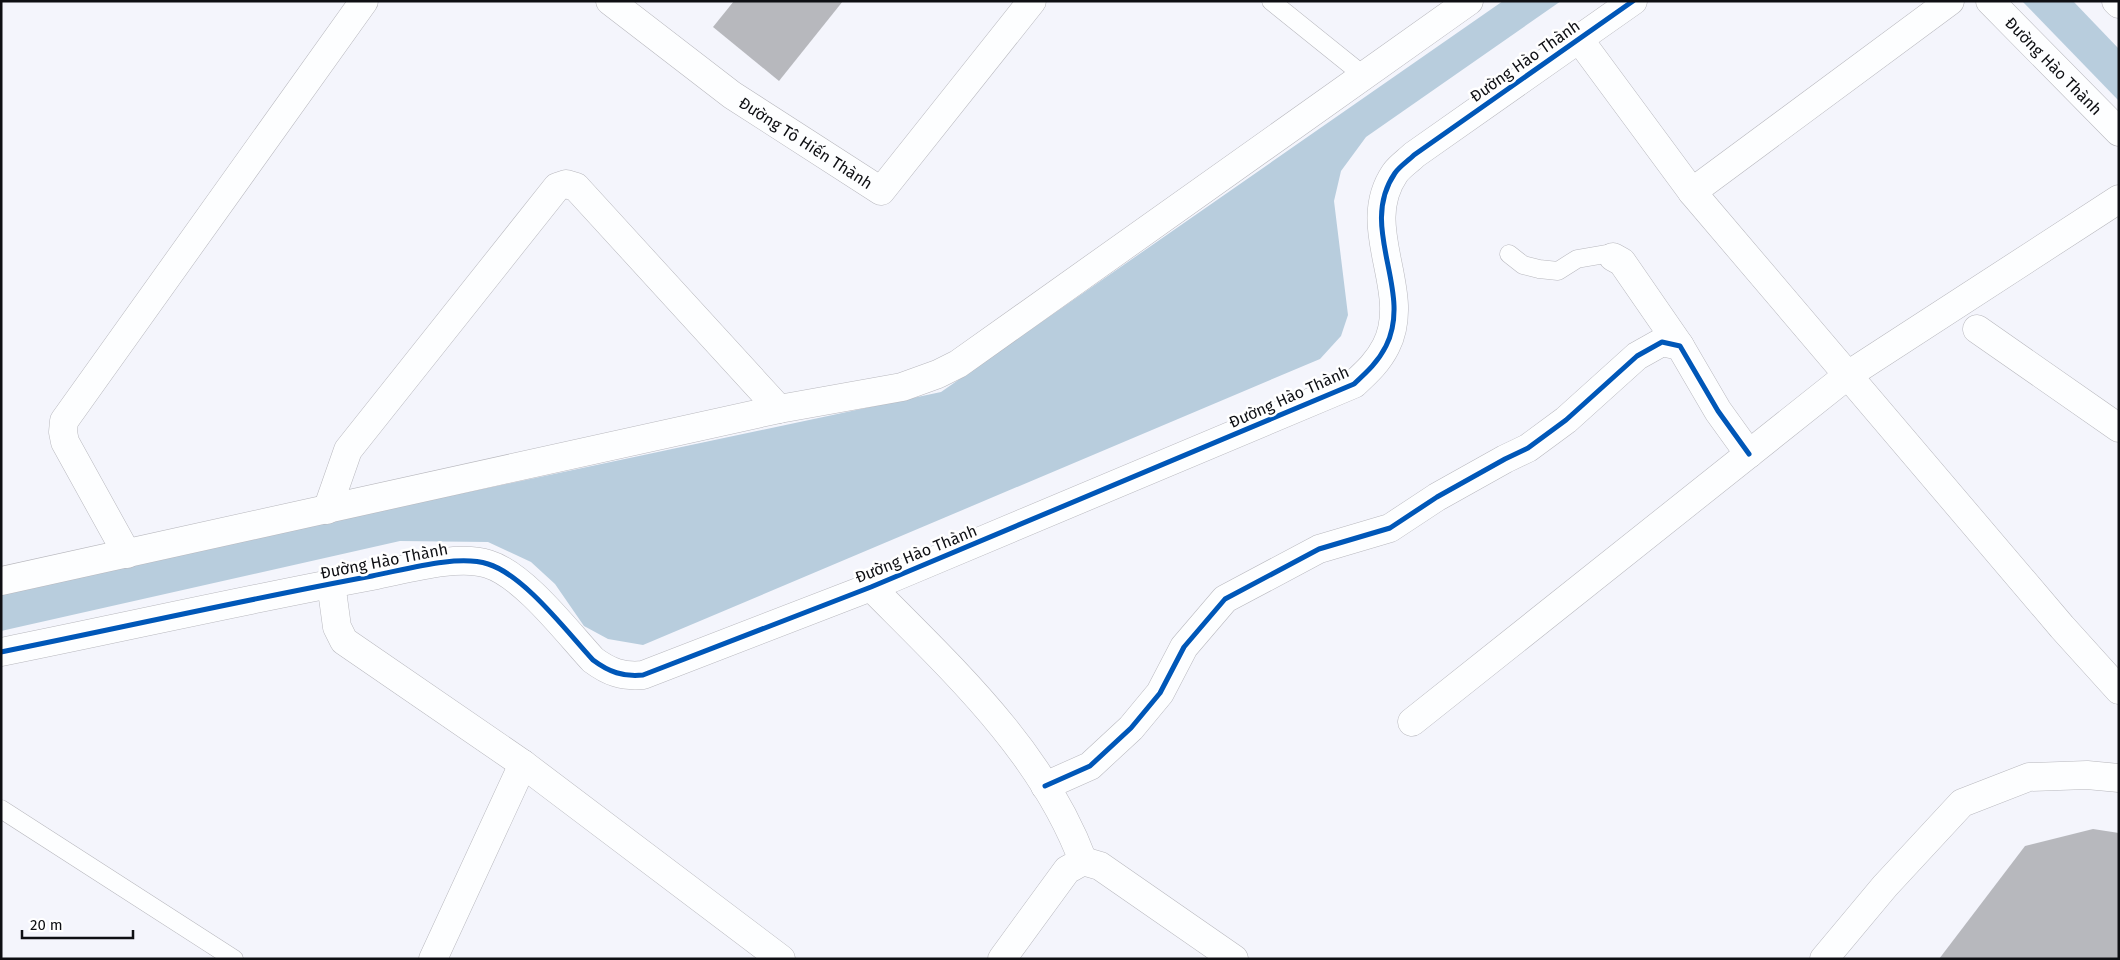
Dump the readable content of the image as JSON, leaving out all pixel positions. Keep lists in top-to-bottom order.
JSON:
{
  "streets": {
    "street": ["Đường Hào Thành", "Đường Tô Hiến Thành"]
  },
  "scale_bar": "20 m"
}
